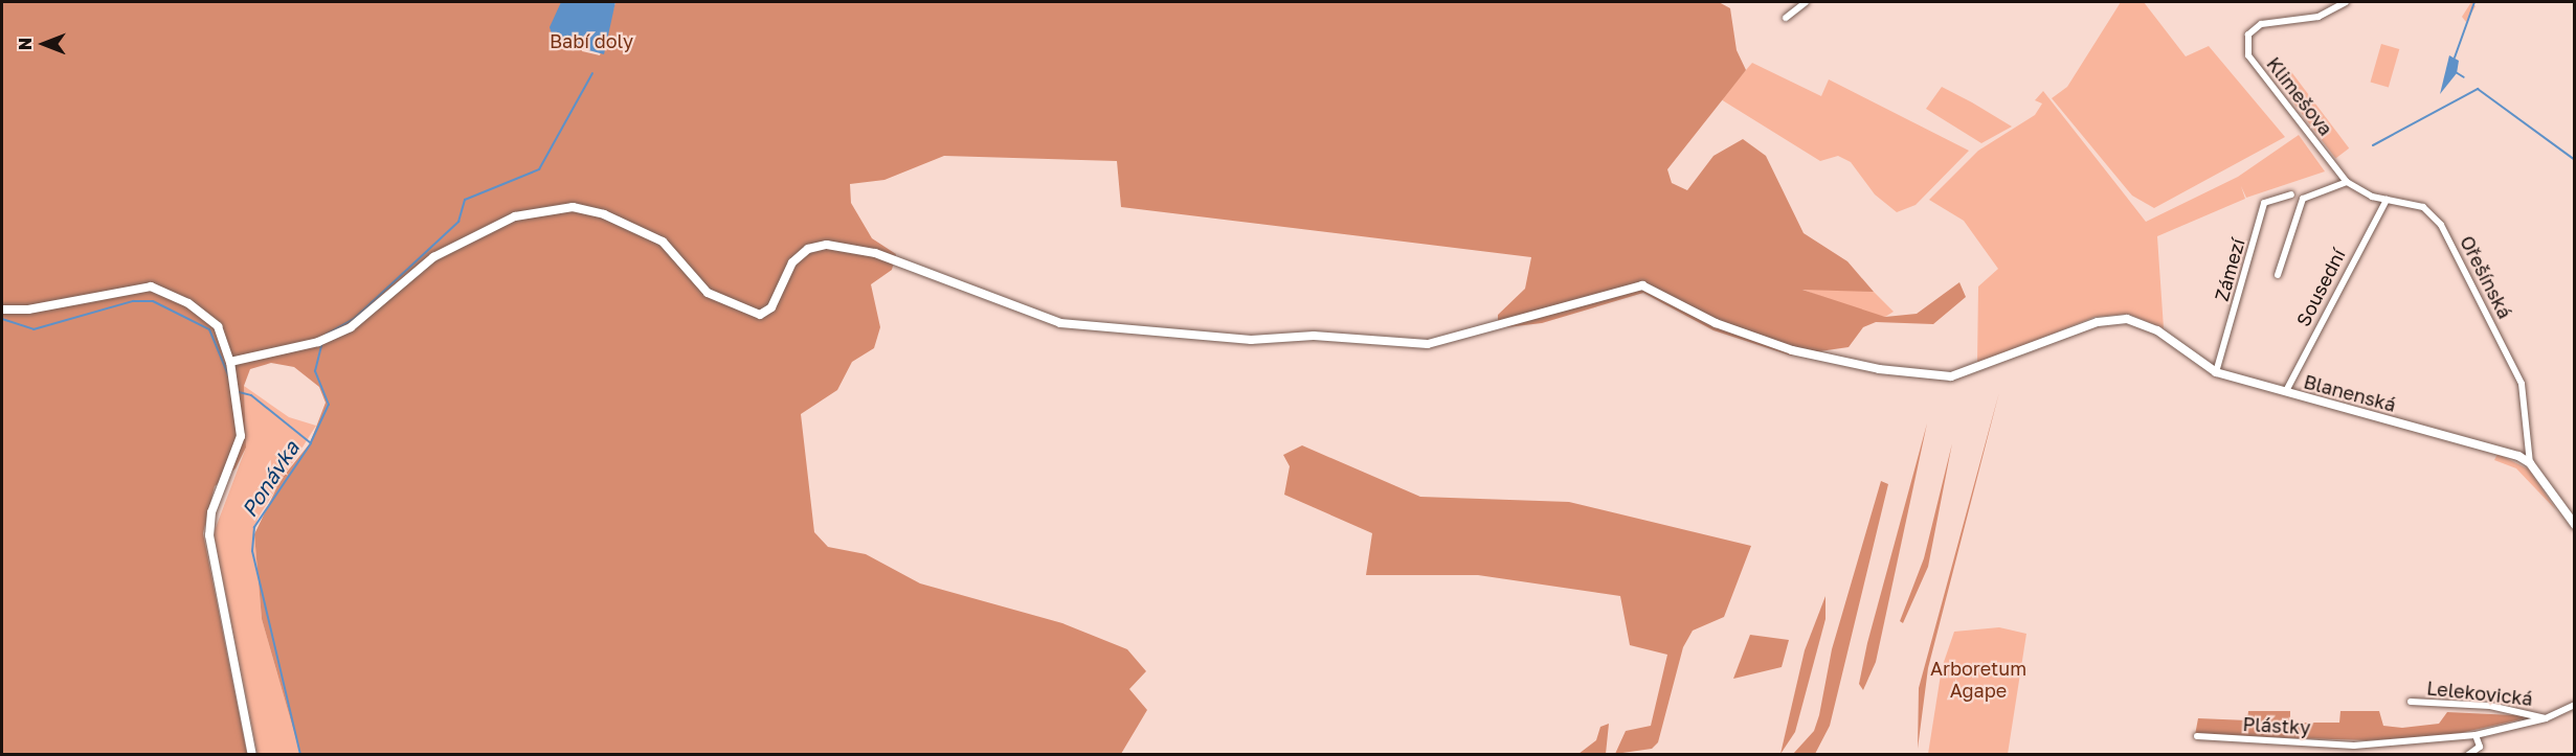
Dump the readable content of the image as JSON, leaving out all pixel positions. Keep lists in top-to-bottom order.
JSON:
{
  "streets": {
    "street": [
      "Klimešova",
      "Zámezí",
      "Ořešínská",
      "Sousední",
      "Blanenská",
      "Lelekovická",
      "Plástky"
    ]
  },
  "crossings": [
    ["Klimešova", "Ořešínská"],
    ["Zámezí", "Blanenská"],
    ["Ořešínská", "Sousední"],
    ["Ořešínská", "Blanenská"],
    ["Sousední", "Blanenská"],
    ["Lelekovická", "Plástky"]
  ],
  "water": ["Ponávka"],
  "parks": ["Babí doly", "Arboretum Agape"],
  "north": "left"
}
